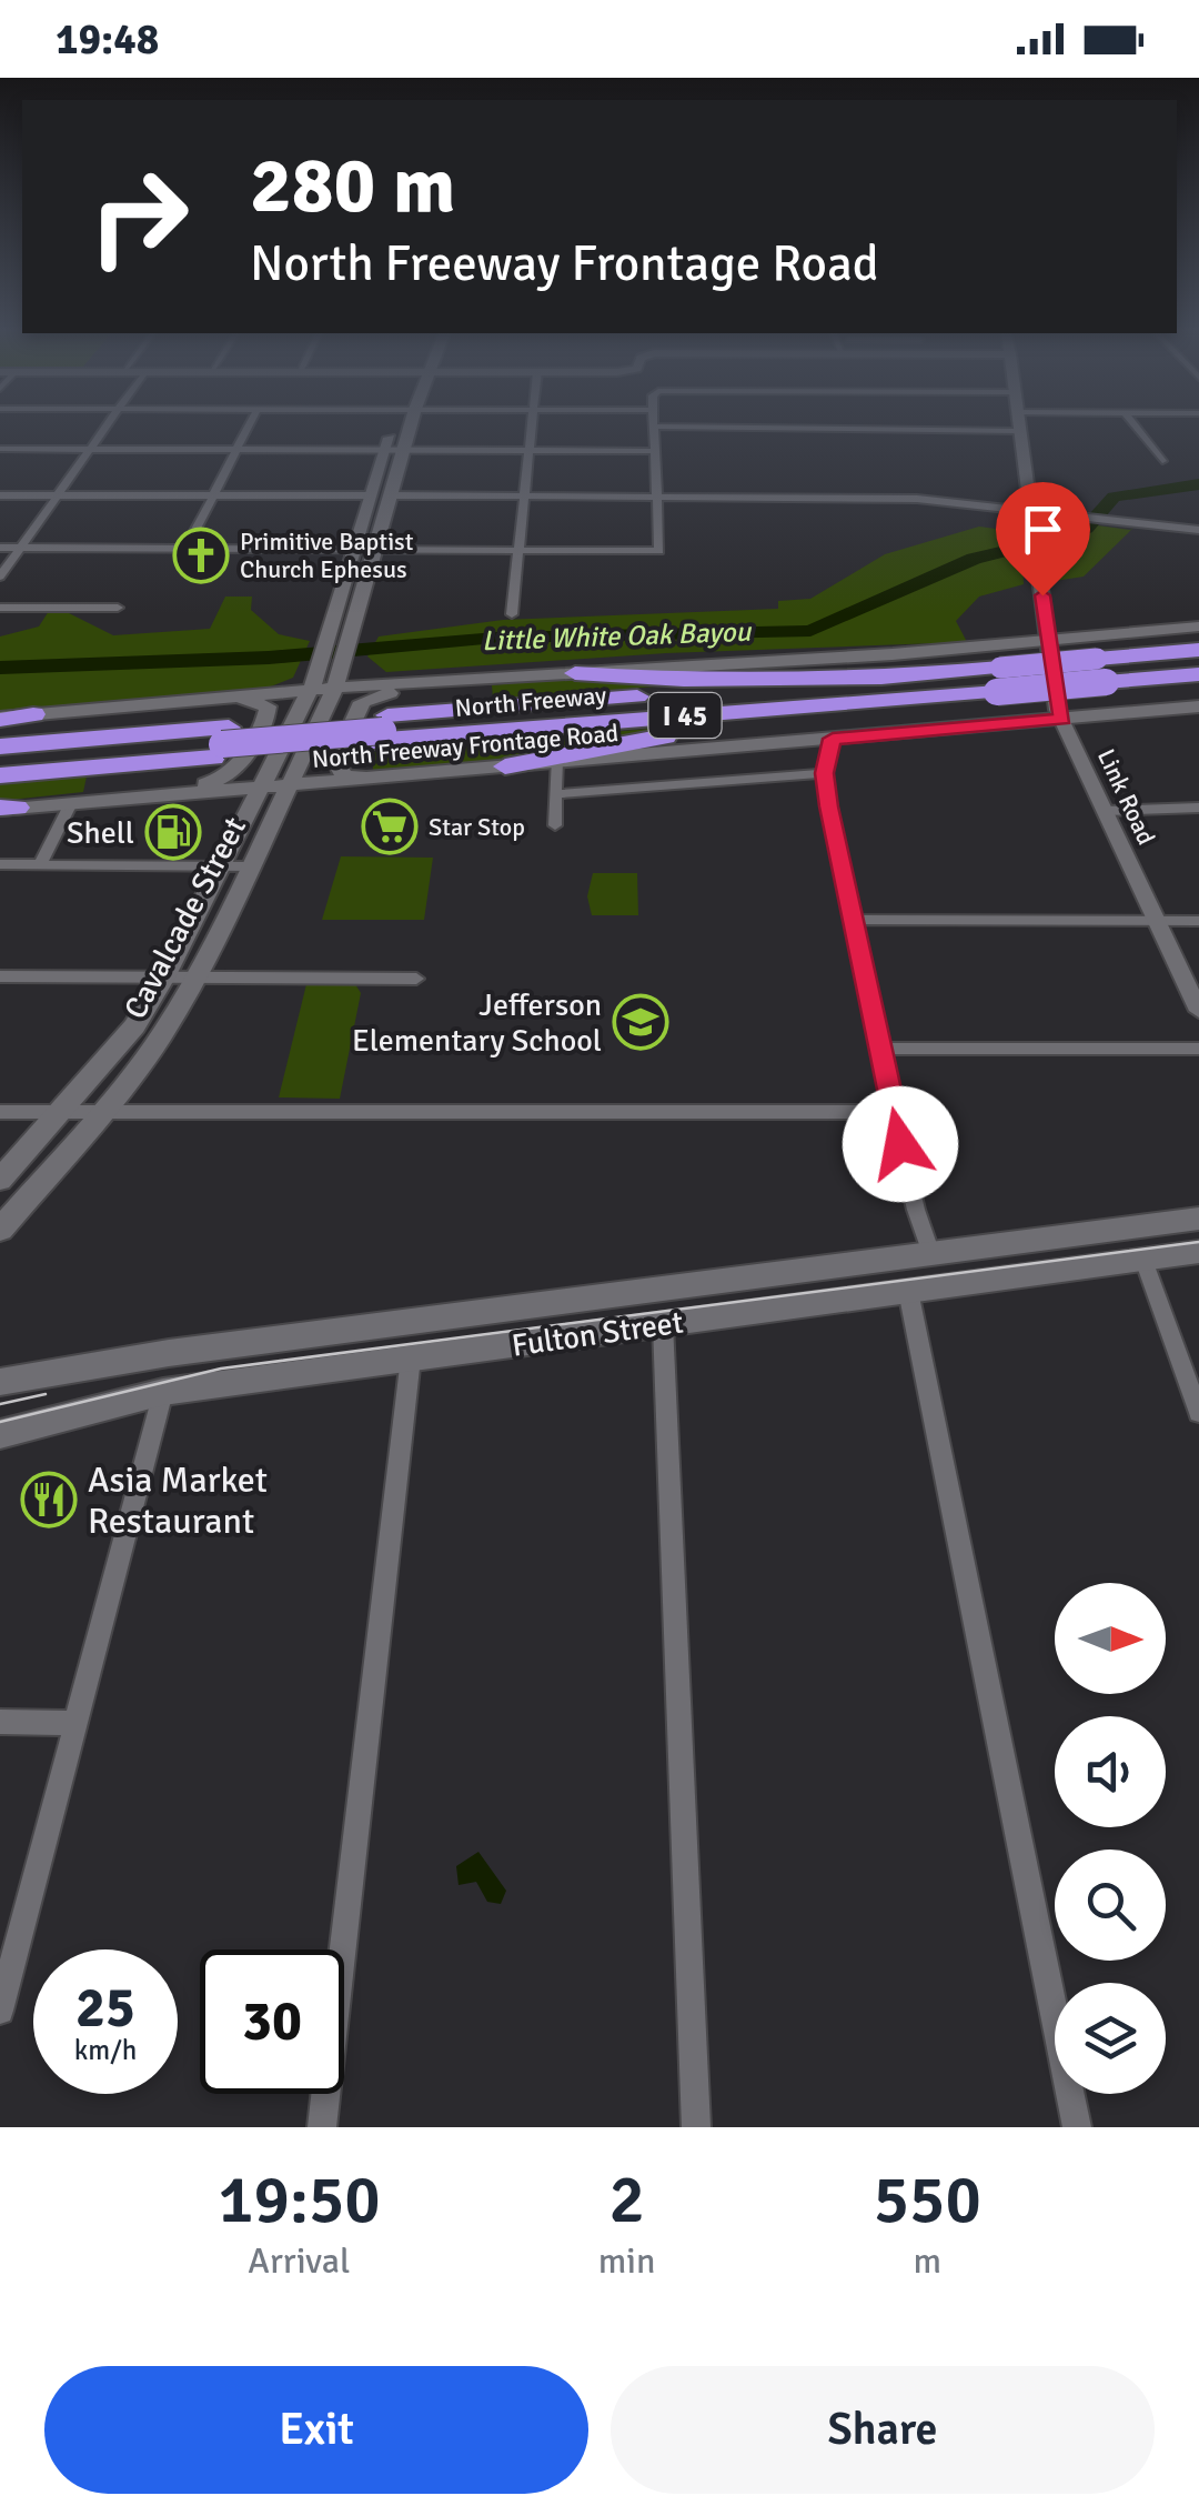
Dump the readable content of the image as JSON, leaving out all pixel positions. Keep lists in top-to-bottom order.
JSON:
{
  "streets": {
    "highway": ["North Freeway", "I 45"],
    "main road": ["North Freeway Frontage Road", "Cavalcade Street", "Fulton Street"],
    "street": ["Link Road"]
  },
  "crossings": [
    ["North Freeway Frontage Road", "Link Road"],
    ["North Freeway Frontage Road", "Cavalcade Street"]
  ],
  "water": ["Little White Oak Bayou"],
  "places": {
    "church": ["Primitive Baptist Church Ephesus"],
    "supermarket": ["Star Stop"],
    "fuel station": ["Shell"],
    "school or university": ["Jefferson Elementary School"],
    "restaurant": ["Asia Market Restaurant"]
  },
  "north": "right",
  "page": {
    "status": "19:48",
    "turn": ["280 m", "North Freeway Frontage Road"],
    "speed": "25 km/h",
    "limit": "30",
    "eta": [
      "19:50",
      "Arrival",
      "2",
      "min",
      "550",
      "m"
    ],
    "buttons": ["Exit", "Share"]
  }
}
